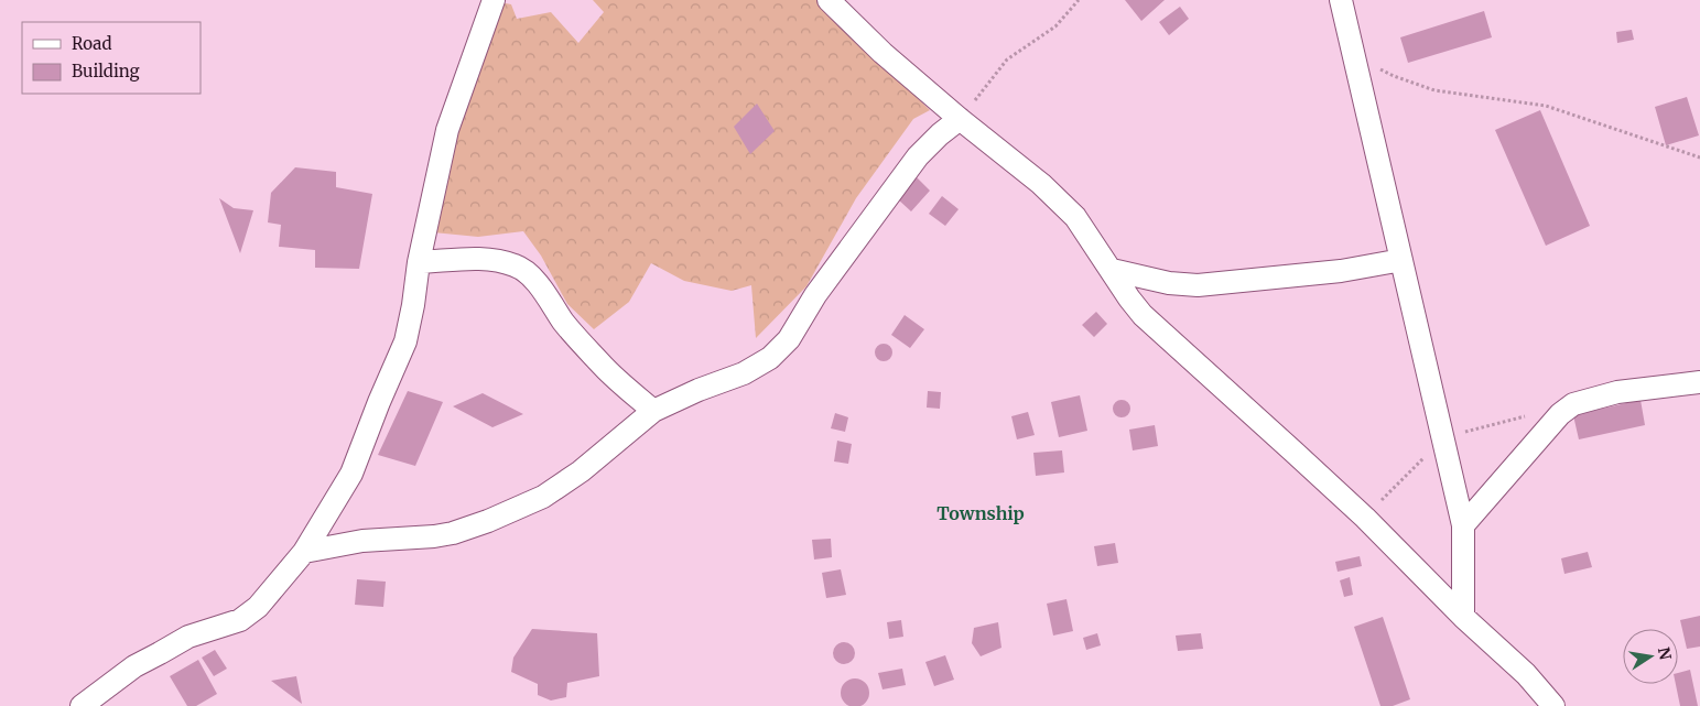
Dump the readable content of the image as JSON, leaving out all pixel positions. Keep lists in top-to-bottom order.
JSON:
{
  "districts": ["Township"],
  "legend": ["Road", "Building"],
  "north": "right"
}
